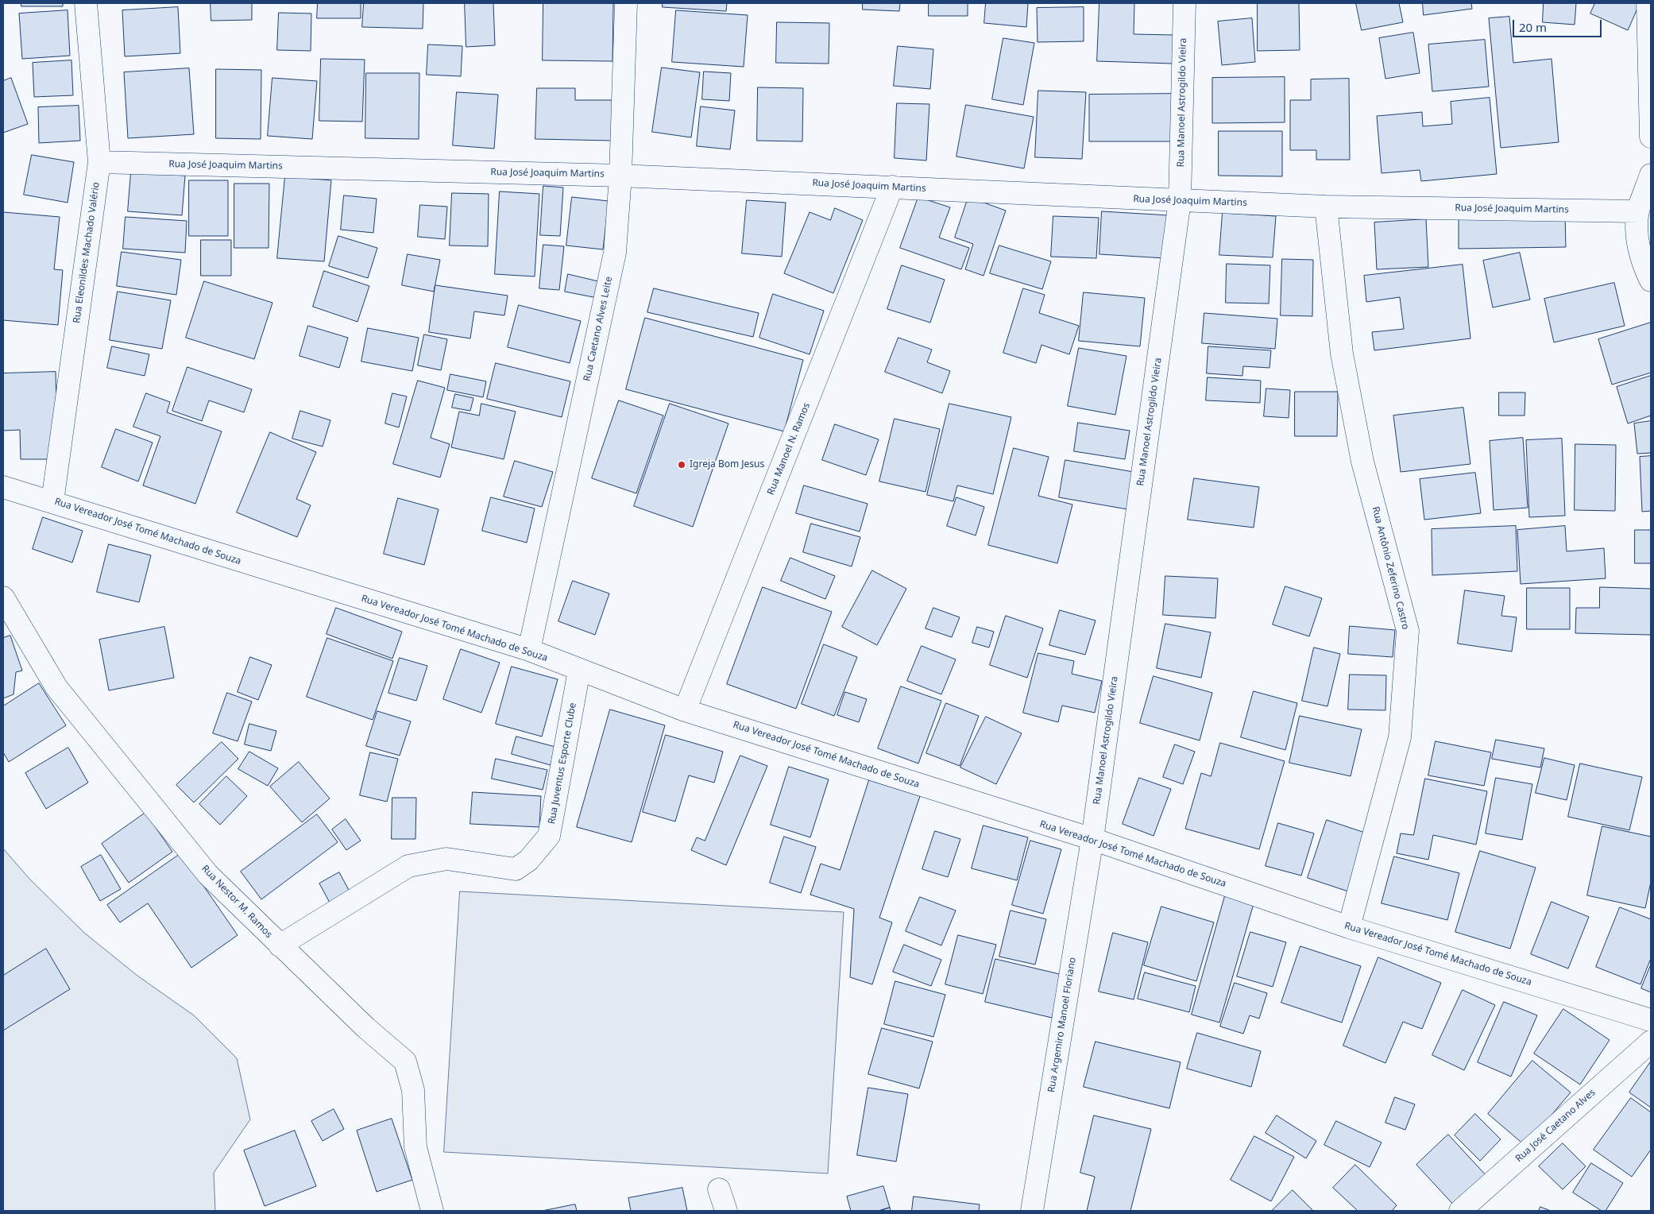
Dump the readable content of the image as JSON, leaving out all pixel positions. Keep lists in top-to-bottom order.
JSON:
{
  "streets": {
    "street": [
      "Rua Manoel Astrogildo Vieira",
      "Rua José Joaquim Martins",
      "Rua Eleonildes Machado Valério",
      "Rua Caetano Alves Leite",
      "Rua Manoel N. Ramos",
      "Rua Vereador José Tomé Machado de Souza",
      "Rua Antônio Zeferino Castro",
      "Rua Juventus Esporte Clube",
      "Rua Nestor M. Ramos",
      "Rua Argemiro Manoel Floriano",
      "Rua José Caetano Alves"
    ]
  },
  "crossings": [
    ["Rua Manoel Astrogildo Vieira", "Rua José Joaquim Martins"],
    ["Rua Manoel Astrogildo Vieira", "Rua Vereador José Tomé Machado de Souza"],
    ["Rua Manoel Astrogildo Vieira", "Rua Argemiro Manoel Floriano"],
    ["Rua José Joaquim Martins", "Rua Eleonildes Machado Valério"],
    ["Rua José Joaquim Martins", "Rua Caetano Alves Leite"],
    ["Rua José Joaquim Martins", "Rua Manoel N. Ramos"],
    ["Rua José Joaquim Martins", "Rua Antônio Zeferino Castro"],
    ["Rua Eleonildes Machado Valério", "Rua Vereador José Tomé Machado de Souza"],
    ["Rua Caetano Alves Leite", "Rua Vereador José Tomé Machado de Souza"],
    ["Rua Manoel N. Ramos", "Rua Vereador José Tomé Machado de Souza"],
    ["Rua Vereador José Tomé Machado de Souza", "Rua Antônio Zeferino Castro"],
    ["Rua Vereador José Tomé Machado de Souza", "Rua Juventus Esporte Clube"],
    ["Rua Vereador José Tomé Machado de Souza", "Rua Argemiro Manoel Floriano"],
    ["Rua Juventus Esporte Clube", "Rua Nestor M. Ramos"]
  ],
  "places": ["Igreja Bom Jesus"],
  "scale_bar": "20 m"
}
